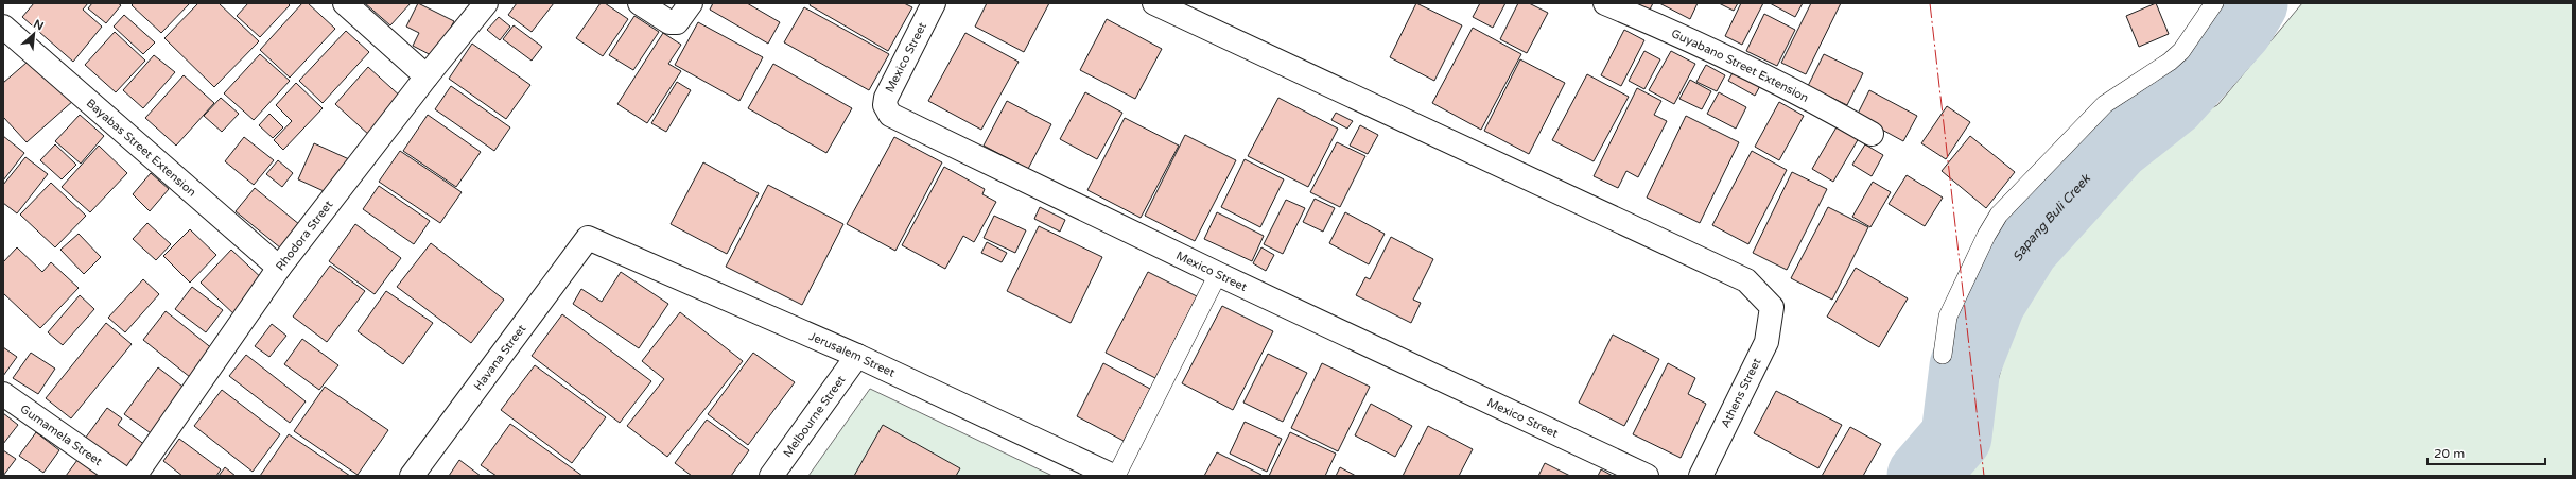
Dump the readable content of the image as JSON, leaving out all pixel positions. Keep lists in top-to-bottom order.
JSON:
{
  "streets": {
    "street": [
      "Mexico Street",
      "Guyabano Street Extension",
      "Bayabas Street Extension",
      "Rhodora Street",
      "Jerusalem Street",
      "Havana Street",
      "Athens Street",
      "Melbourne Street",
      "Gumamela Street"
    ]
  },
  "crossings": [
    ["Bayabas Street Extension", "Rhodora Street"],
    ["Jerusalem Street", "Havana Street"],
    ["Jerusalem Street", "Melbourne Street"]
  ],
  "water": ["Sapang Buli Creek"],
  "scale_bar": "20 m",
  "north": "top right"
}
